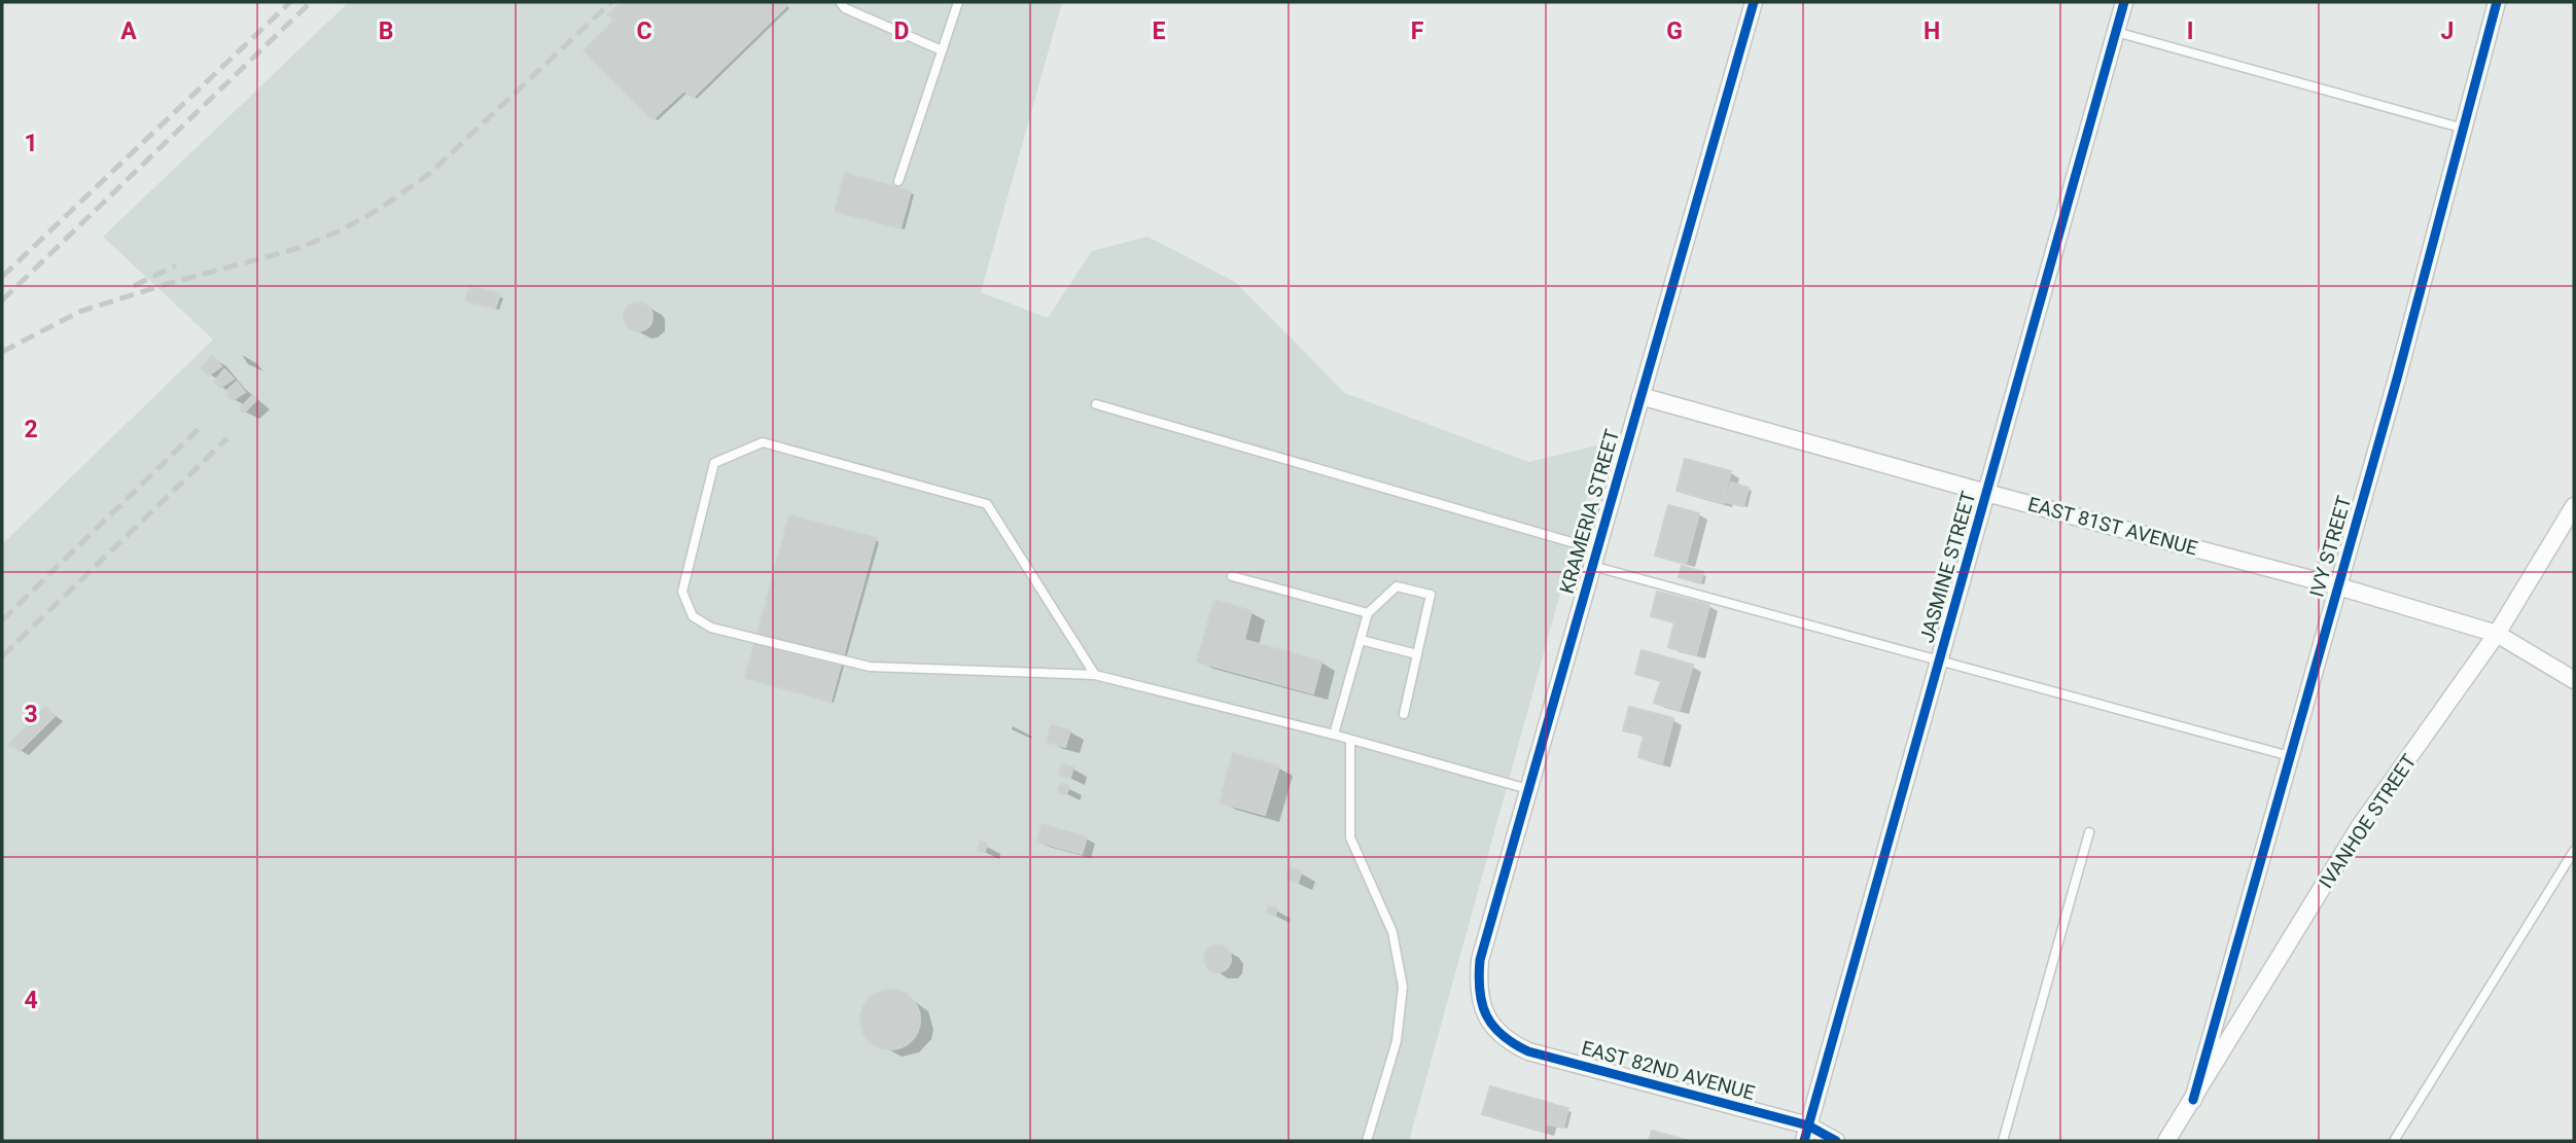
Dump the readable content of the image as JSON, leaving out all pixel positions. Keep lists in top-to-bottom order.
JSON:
{
  "streets": {
    "street": [
      "KRAMERIA STREET",
      "EAST 81ST AVENUE",
      "IVY STREET",
      "JASMINE STREET",
      "IVANHOE STREET",
      "EAST 82ND AVENUE"
    ]
  },
  "crossings": [
    ["KRAMERIA STREET", "EAST 81ST AVENUE"],
    ["KRAMERIA STREET", "EAST 82ND AVENUE"],
    ["EAST 81ST AVENUE", "IVY STREET"],
    ["EAST 81ST AVENUE", "JASMINE STREET"],
    ["EAST 81ST AVENUE", "IVANHOE STREET"],
    ["IVY STREET", "IVANHOE STREET"],
    ["JASMINE STREET", "EAST 82ND AVENUE"]
  ],
  "grid": {
    "columns": [
      "A",
      "B",
      "C",
      "D",
      "E",
      "F",
      "G",
      "H",
      "I",
      "J"
    ],
    "rows": [
      "1",
      "2",
      "3",
      "4"
    ]
  }
}
